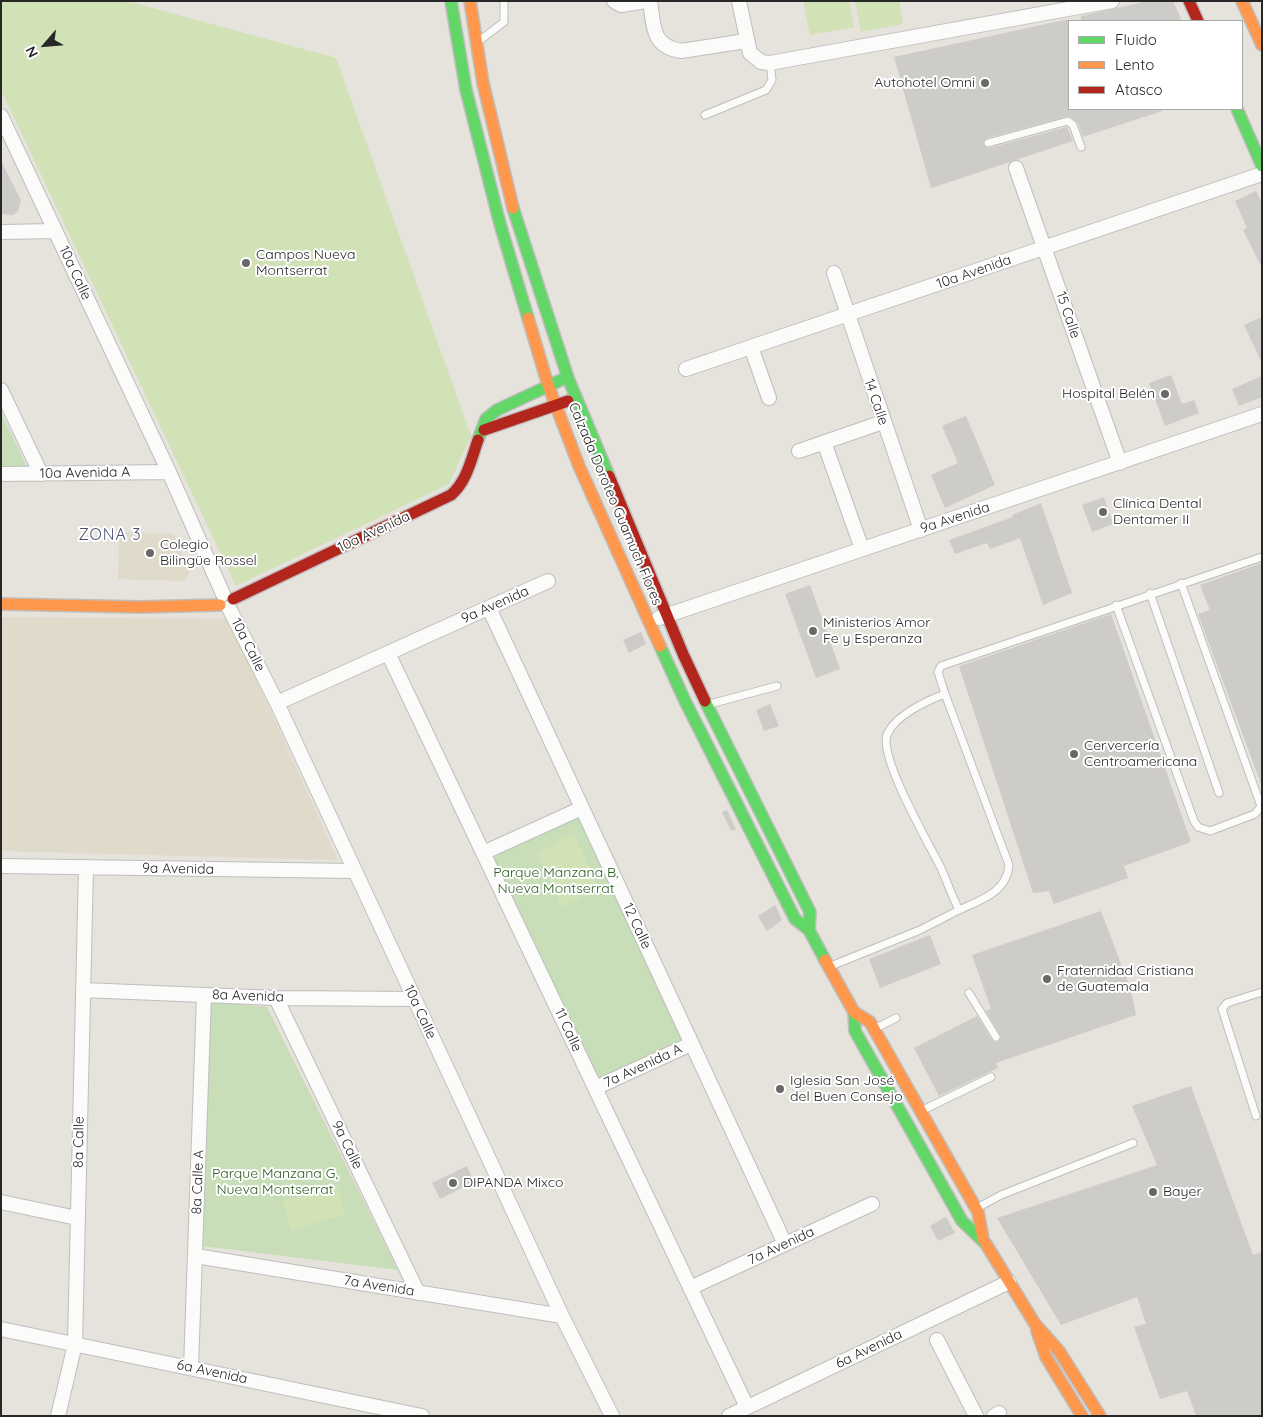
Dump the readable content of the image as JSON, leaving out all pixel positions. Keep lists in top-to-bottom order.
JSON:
{
  "streets": {
    "main road": ["10a Avenida", "Calzada Doroteo Guamuch Flores"],
    "street": [
      "10a Calle",
      "15 Calle",
      "14 Calle",
      "10a Avenida A",
      "9a Avenida",
      "12 Calle",
      "8a Avenida",
      "11 Calle",
      "7a Avenida A",
      "8a Calle",
      "9a Calle",
      "8a Calle A",
      "7a Avenida",
      "6a Avenida"
    ]
  },
  "crossings": [
    ["10a Avenida", "10a Calle"],
    ["10a Avenida", "15 Calle"],
    ["10a Avenida", "14 Calle"],
    ["10a Avenida", "Calzada Doroteo Guamuch Flores"],
    ["10a Calle", "10a Avenida A"],
    ["10a Calle", "9a Avenida"],
    ["10a Calle", "8a Avenida"],
    ["10a Calle", "7a Avenida"],
    ["15 Calle", "9a Avenida"],
    ["14 Calle", "9a Avenida"],
    ["Calzada Doroteo Guamuch Flores", "9a Avenida"],
    ["Calzada Doroteo Guamuch Flores", "6a Avenida"],
    ["9a Avenida", "12 Calle"],
    ["9a Avenida", "11 Calle"],
    ["9a Avenida", "8a Calle"],
    ["12 Calle", "7a Avenida A"],
    ["12 Calle", "7a Avenida"],
    ["8a Avenida", "8a Calle"],
    ["8a Avenida", "9a Calle"],
    ["8a Avenida", "8a Calle A"],
    ["11 Calle", "7a Avenida A"],
    ["11 Calle", "7a Avenida"],
    ["11 Calle", "6a Avenida"],
    ["8a Calle", "6a Avenida"],
    ["9a Calle", "7a Avenida"],
    ["8a Calle A", "7a Avenida"],
    ["8a Calle A", "6a Avenida"]
  ],
  "districts": ["ZONA 3"],
  "parks": ["Parque Manzana B, Nueva Montserrat", "Parque Manzana G, Nueva Montserrat"],
  "places": [
    "Autohotel Omni",
    "Campos Nueva Montserrat",
    "Hospital Belén",
    "Clínica Dental Dentamer II",
    "Colegio Bilingüe Rossel",
    "Ministerios Amor Fe y Esperanza",
    "Cervercería Centroamericana",
    "Fraternidad Cristiana de Guatemala",
    "Iglesia San José del Buen Consejo",
    "DIPANDA Mixco",
    "Bayer"
  ],
  "legend": ["Fluido", "Lento", "Atasco"],
  "north": "bottom left"
}
